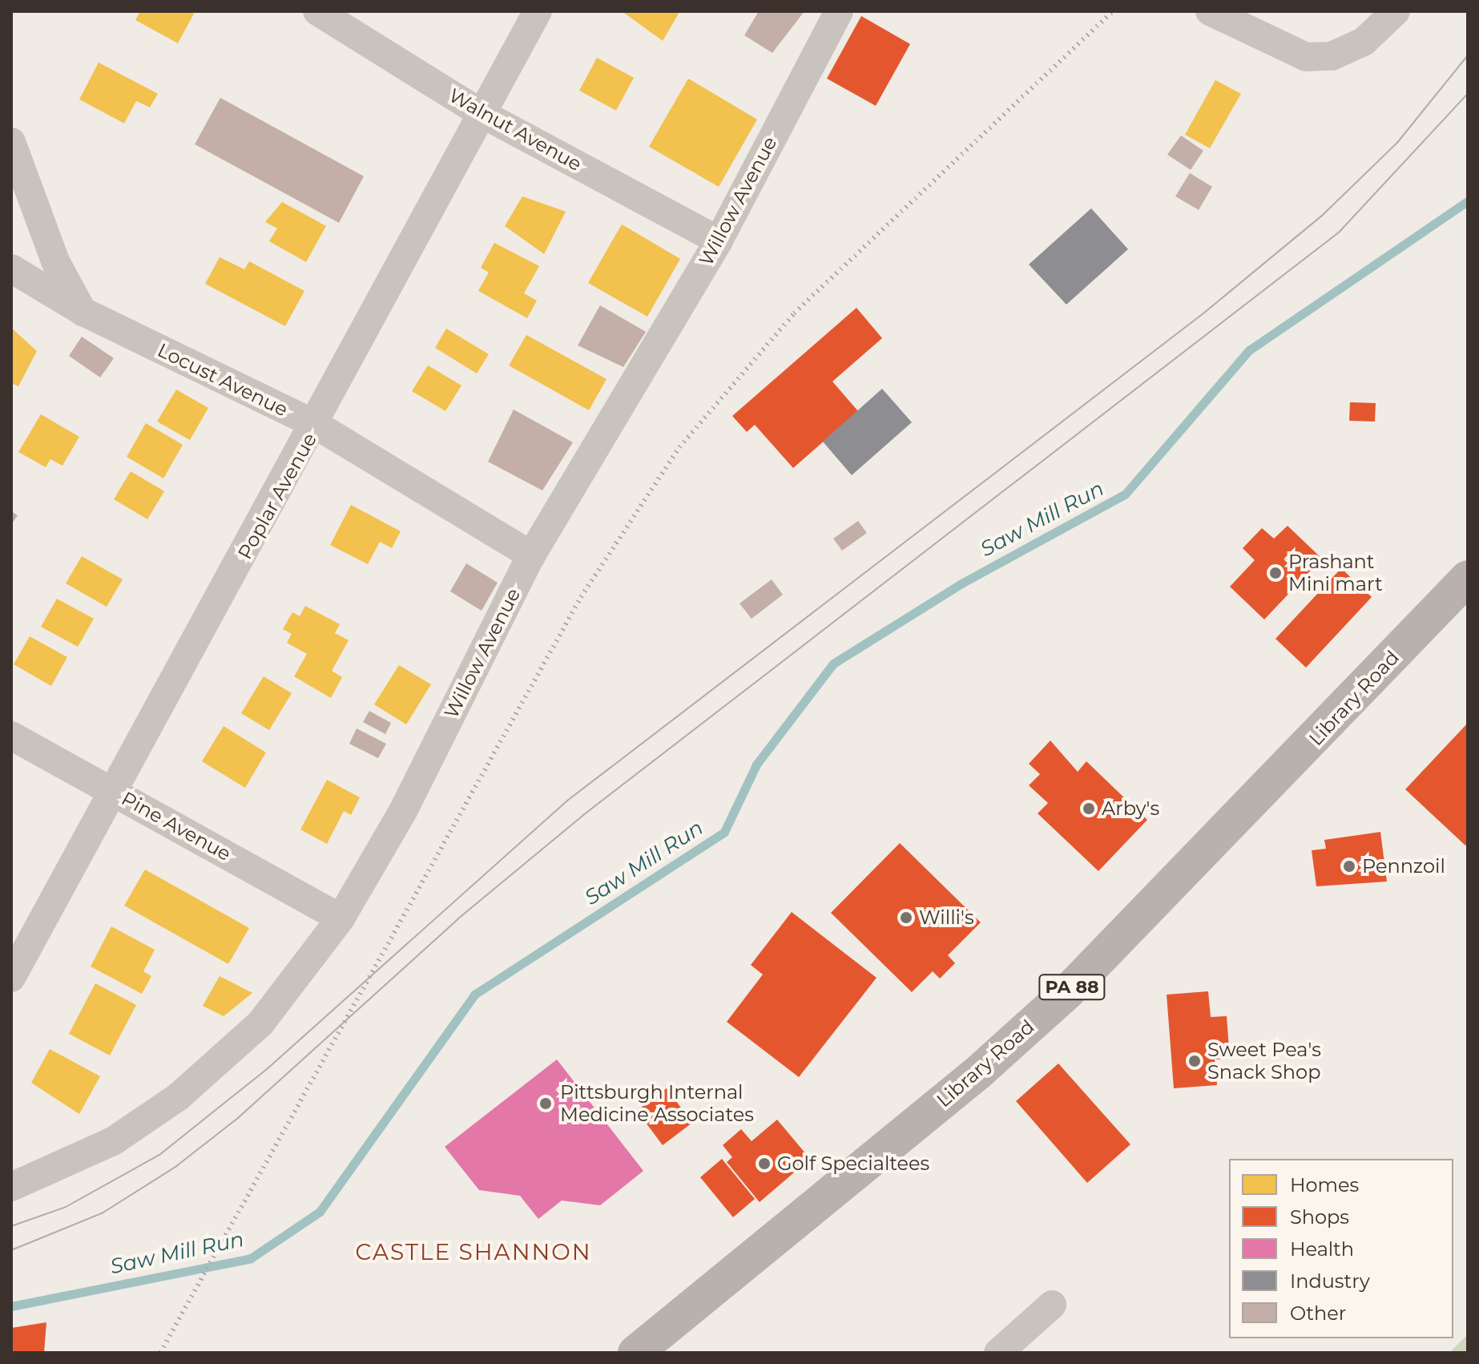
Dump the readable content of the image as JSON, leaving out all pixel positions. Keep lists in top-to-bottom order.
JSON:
{
  "streets": {
    "main road": ["Library Road", "PA 88"],
    "street": [
      "Walnut Avenue",
      "Willow Avenue",
      "Locust Avenue",
      "Poplar Avenue",
      "Pine Avenue"
    ]
  },
  "crossings": [
    ["Walnut Avenue", "Willow Avenue"],
    ["Walnut Avenue", "Poplar Avenue"],
    ["Willow Avenue", "Locust Avenue"],
    ["Willow Avenue", "Pine Avenue"],
    ["Locust Avenue", "Poplar Avenue"],
    ["Poplar Avenue", "Pine Avenue"]
  ],
  "districts": ["CASTLE SHANNON"],
  "water": ["Saw Mill Run"],
  "places": [
    "Prashant Mini mart",
    "Arby's",
    "Pennzoil",
    "Willi's",
    "Sweet Pea's Snack Shop",
    "Pittsburgh Internal Medicine Associates",
    "Golf Specialtees"
  ],
  "legend": [
    "Homes",
    "Shops",
    "Health",
    "Industry",
    "Other"
  ]
}
